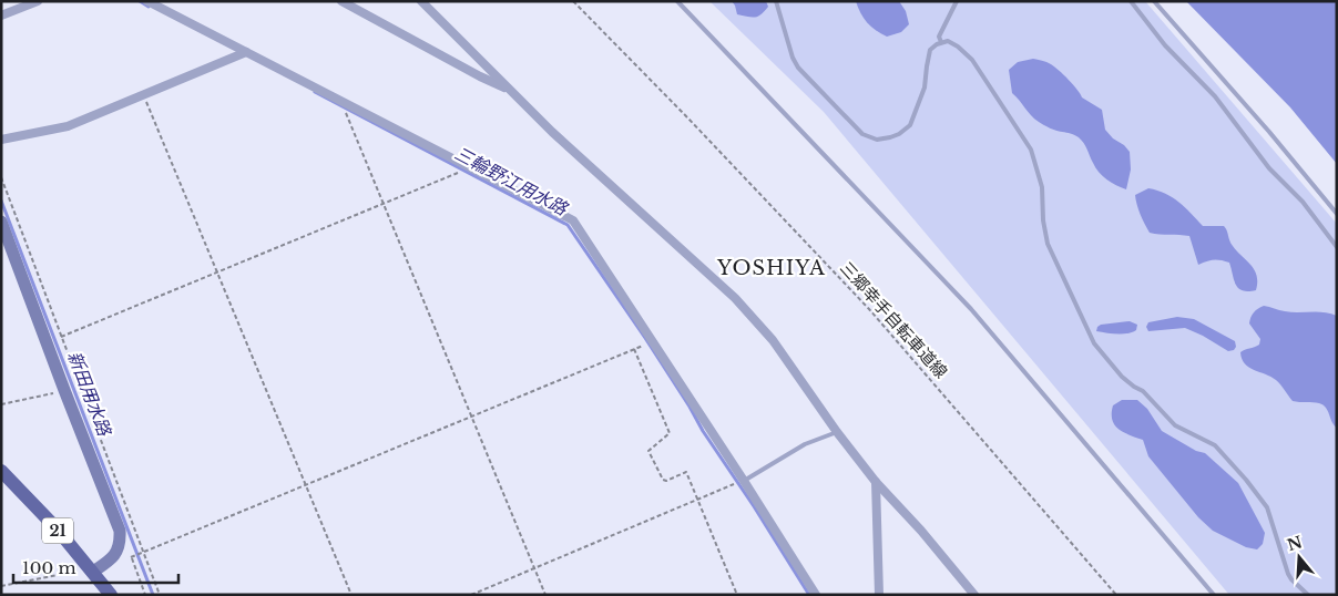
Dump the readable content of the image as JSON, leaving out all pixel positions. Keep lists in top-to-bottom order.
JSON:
{
  "streets": {
    "main road": ["21"],
    "path": ["三郷幸手自転車道線"]
  },
  "districts": ["YOSHIYA"],
  "water": ["三輪野江用水路", "新田用水路"],
  "scale_bar": "100 m",
  "north": "top"
}
